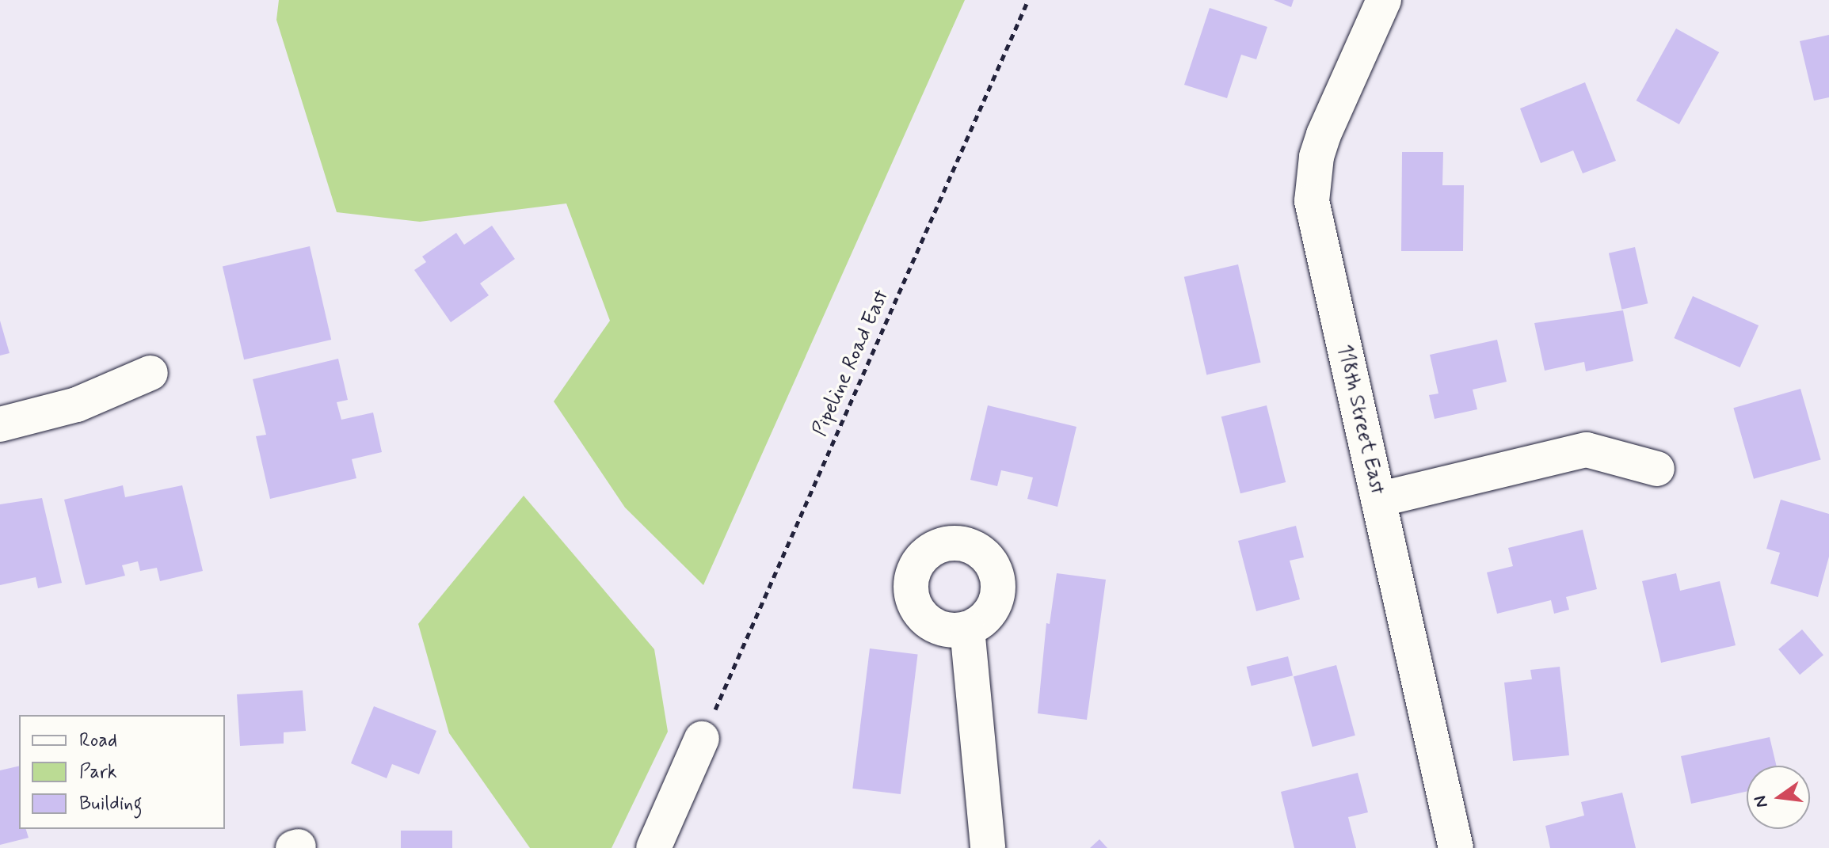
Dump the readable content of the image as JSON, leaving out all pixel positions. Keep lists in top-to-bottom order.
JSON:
{
  "streets": {
    "street": ["118th Street East"],
    "path": ["Pipeline Road East"]
  },
  "legend": ["Road", "Park", "Building"],
  "north": "left"
}
